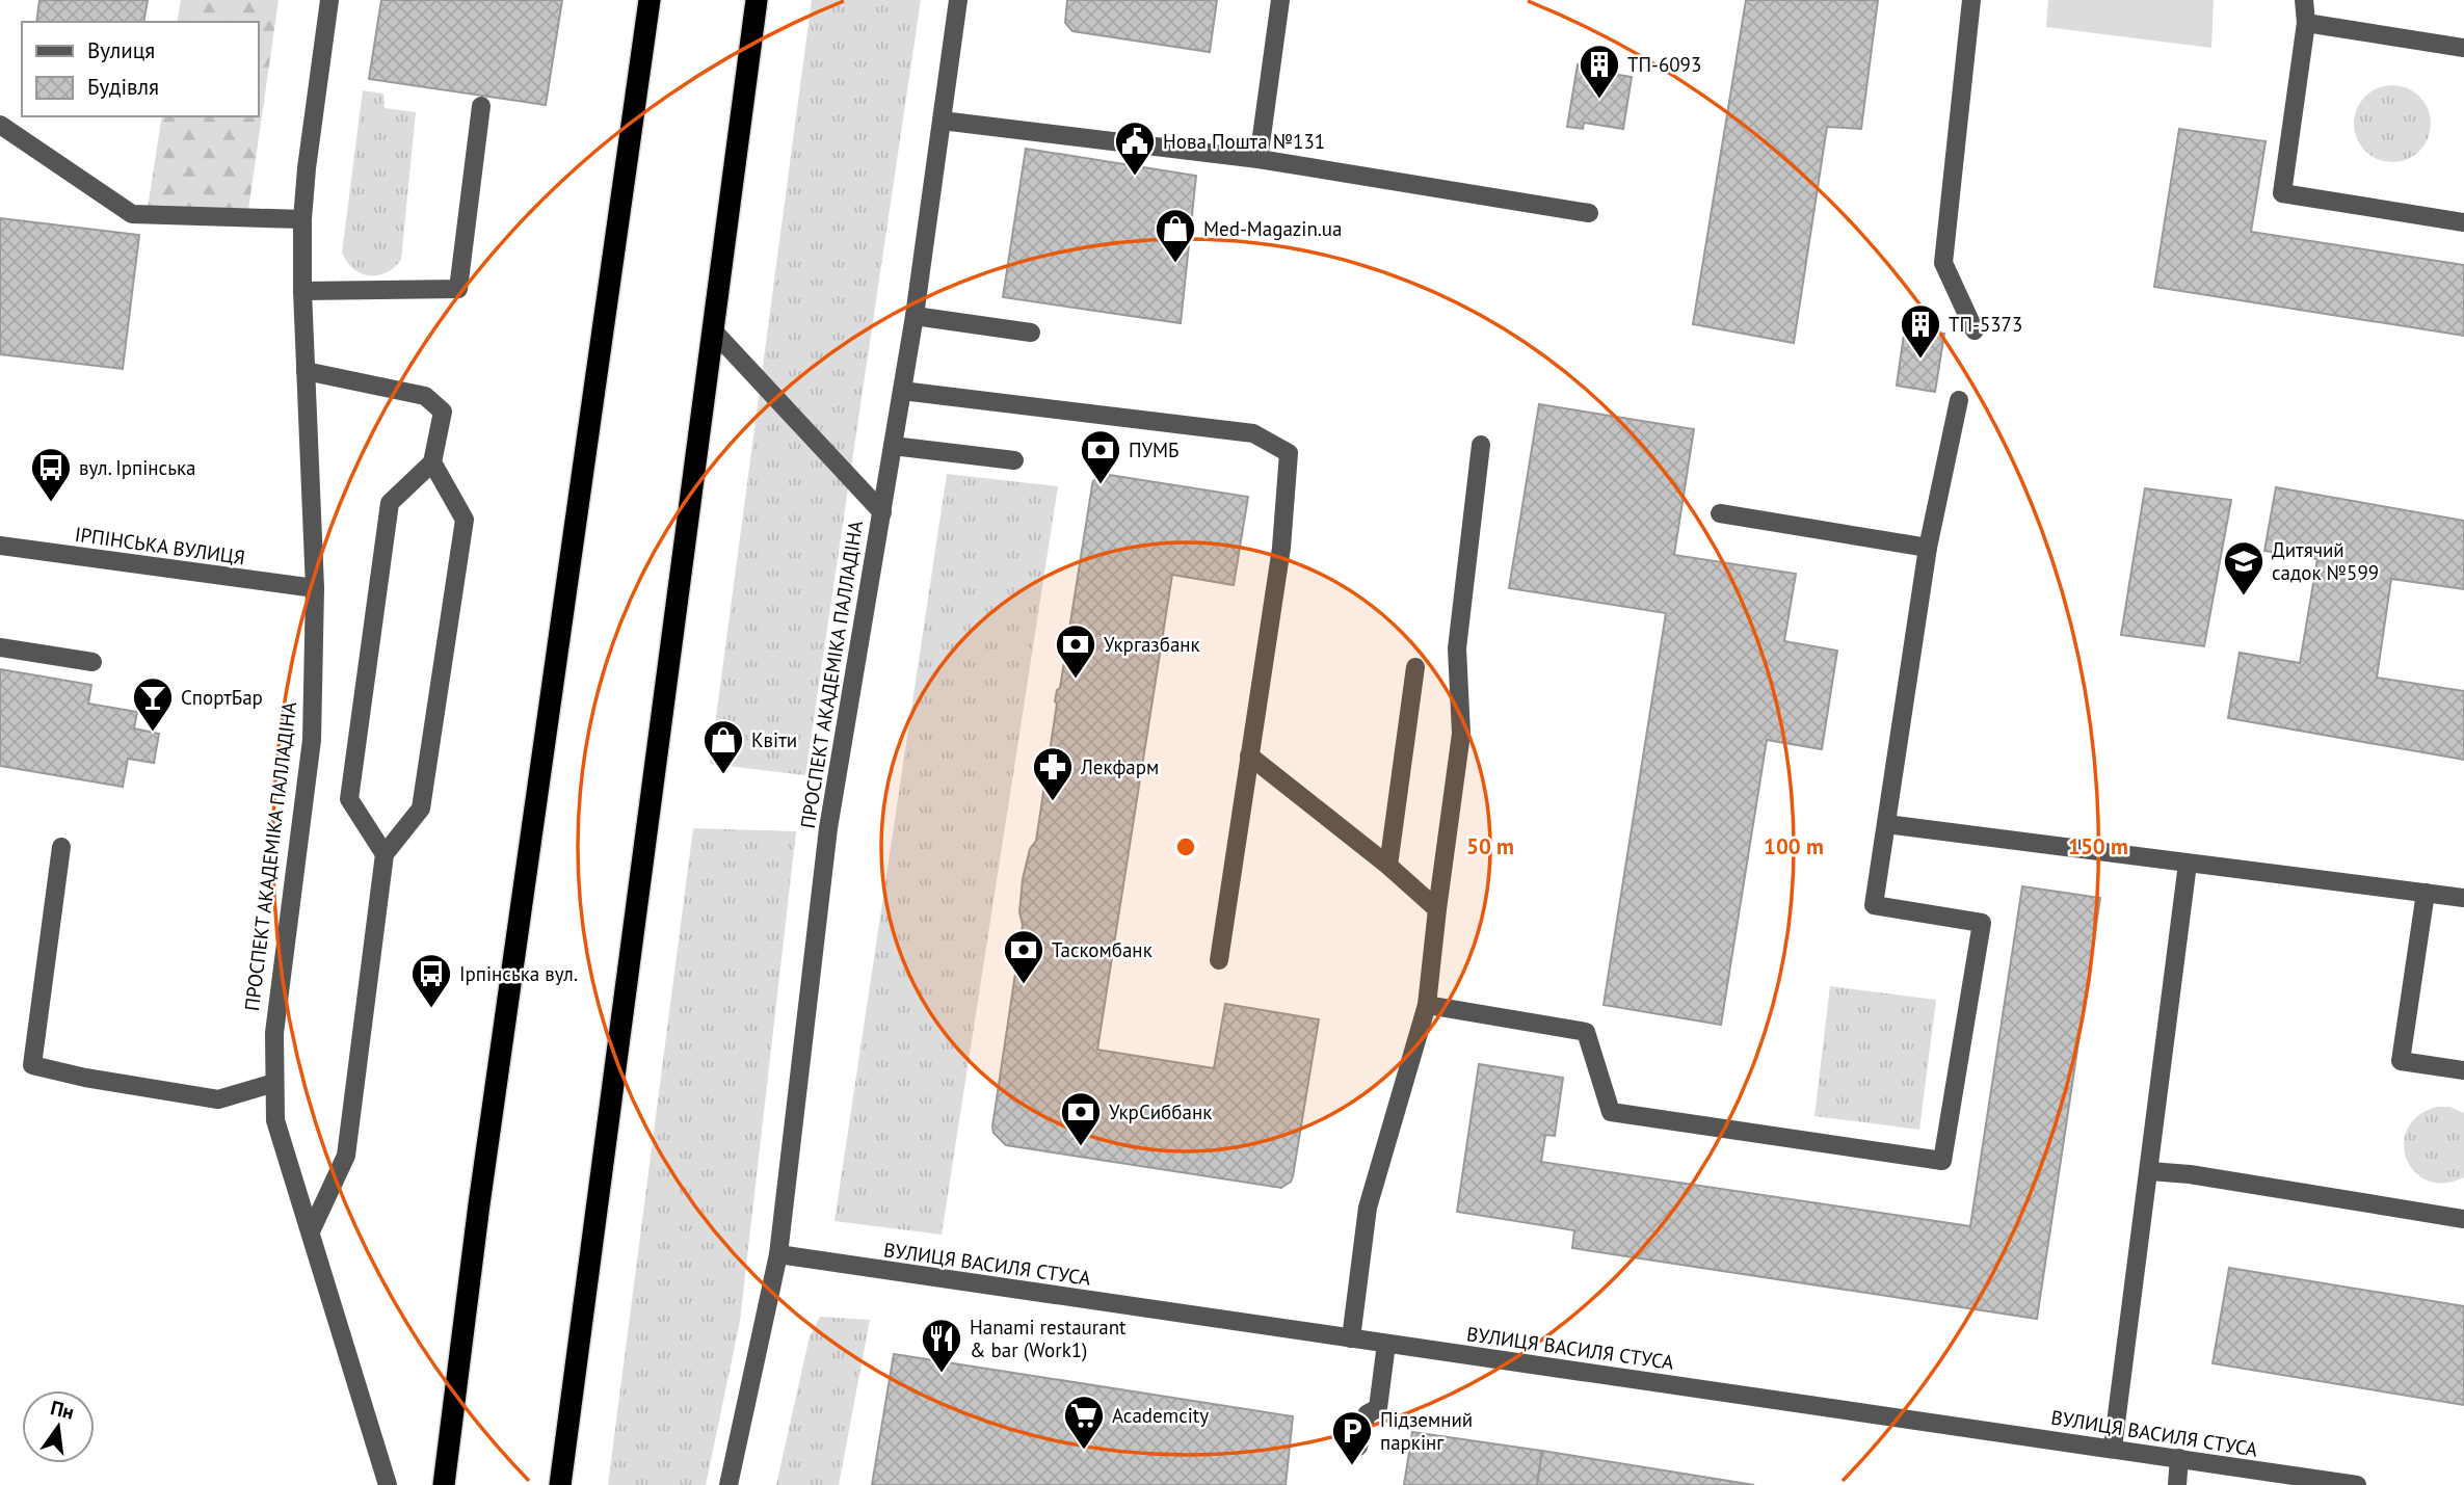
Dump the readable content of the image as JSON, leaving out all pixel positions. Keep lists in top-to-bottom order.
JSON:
{
  "streets": {
    "street": ["ІРПІНСЬКА ВУЛИЦЯ", "ПРОСПЕКТ АКАДЕМІКА ПАЛЛАДІНА", "ВУЛИЦЯ ВАСИЛЯ СТУСА"]
  },
  "crossings": [
    ["ІРПІНСЬКА ВУЛИЦЯ", "ПРОСПЕКТ АКАДЕМІКА ПАЛЛАДІНА"],
    ["ПРОСПЕКТ АКАДЕМІКА ПАЛЛАДІНА", "ВУЛИЦЯ ВАСИЛЯ СТУСА"]
  ],
  "places": {
    "building": ["ТП-6093", "ТП-5373"],
    "public building": ["Нова Пошта №131"],
    "shop": ["Med-Magazin.ua", "Квіти"],
    "bank": [
      "ПУМБ",
      "Укргазбанк",
      "Таскомбанк",
      "УкрСиббанк"
    ],
    "bus stop": ["вул. Ірпінська", "Ірпінська вул."],
    "school or university": ["Дитячий садок №599"],
    "bar": ["СпортБар"],
    "pharmacy": ["Лекфарм"],
    "restaurant": ["Hanami restaurant & bar (Work1)"],
    "supermarket": ["Academcity"],
    "parking": ["Підземний паркінг"]
  },
  "legend": ["Вулиця", "Будівля"],
  "north": "top",
  "rings": ["50 m", "100 m", "150 m"]
}
